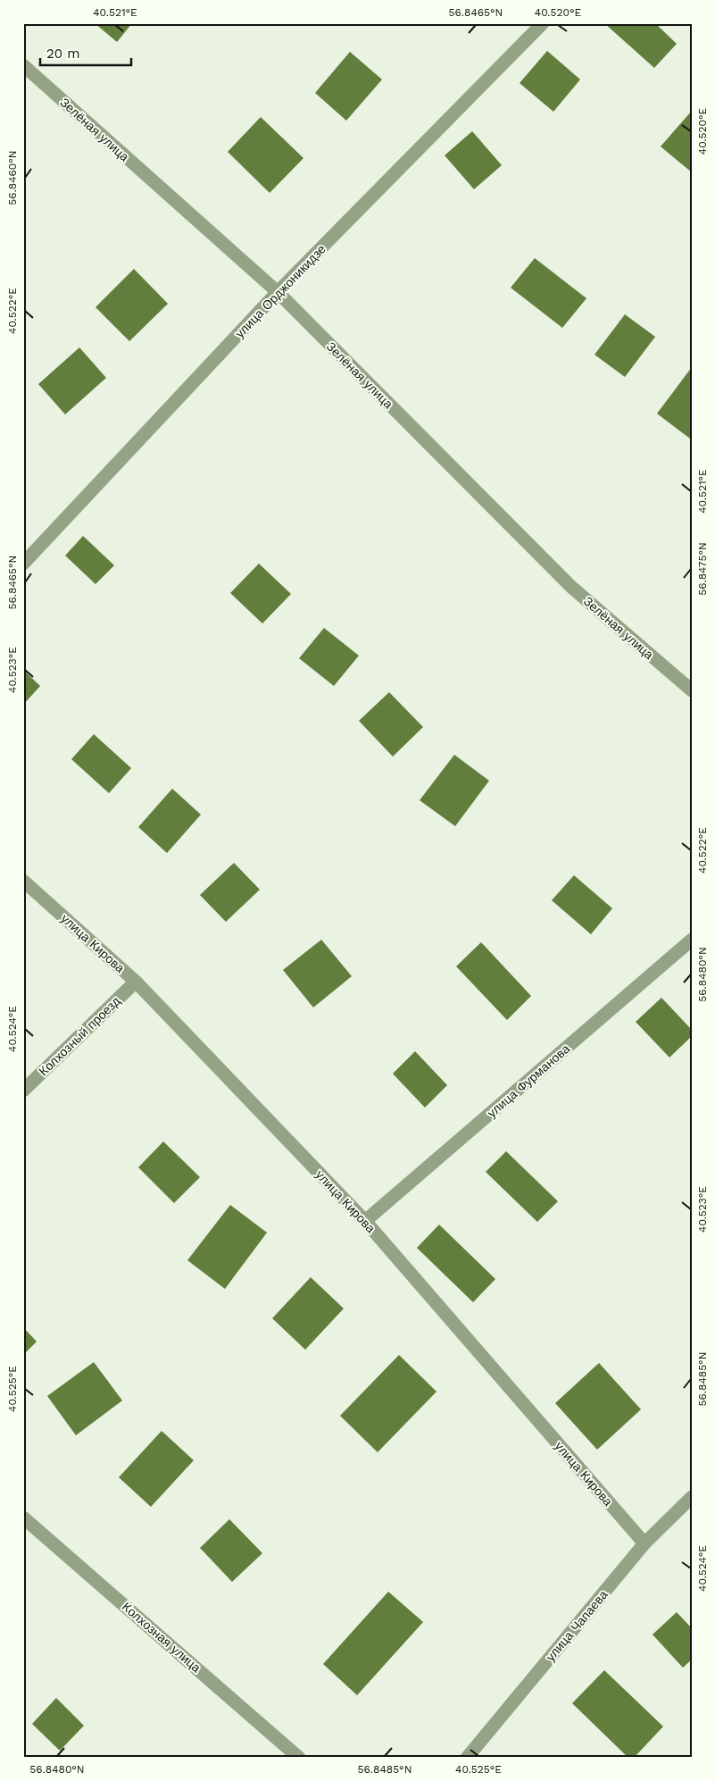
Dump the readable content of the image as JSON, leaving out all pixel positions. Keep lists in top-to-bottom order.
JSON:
{
  "streets": {
    "street": [
      "Зелёная улица",
      "улица Орджоникидзе",
      "улица Кирова",
      "Колхозный проезд",
      "улица Фурманова",
      "улица Чапаева",
      "Колхозная улица"
    ]
  },
  "crossings": [
    ["Зелёная улица", "улица Орджоникидзе"],
    ["улица Кирова", "Колхозный проезд"],
    ["улица Кирова", "улица Фурманова"],
    ["улица Кирова", "улица Чапаева"]
  ],
  "scale_bar": "20 m",
  "coordinates": [
    "40.521°E",
    "56.8465°N",
    "40.520°E",
    "56.8460°N",
    "40.522°E",
    "56.8475°N",
    "40.523°E",
    "56.8480°N",
    "40.524°E",
    "56.8485°N",
    "40.525°E"
  ]
}
